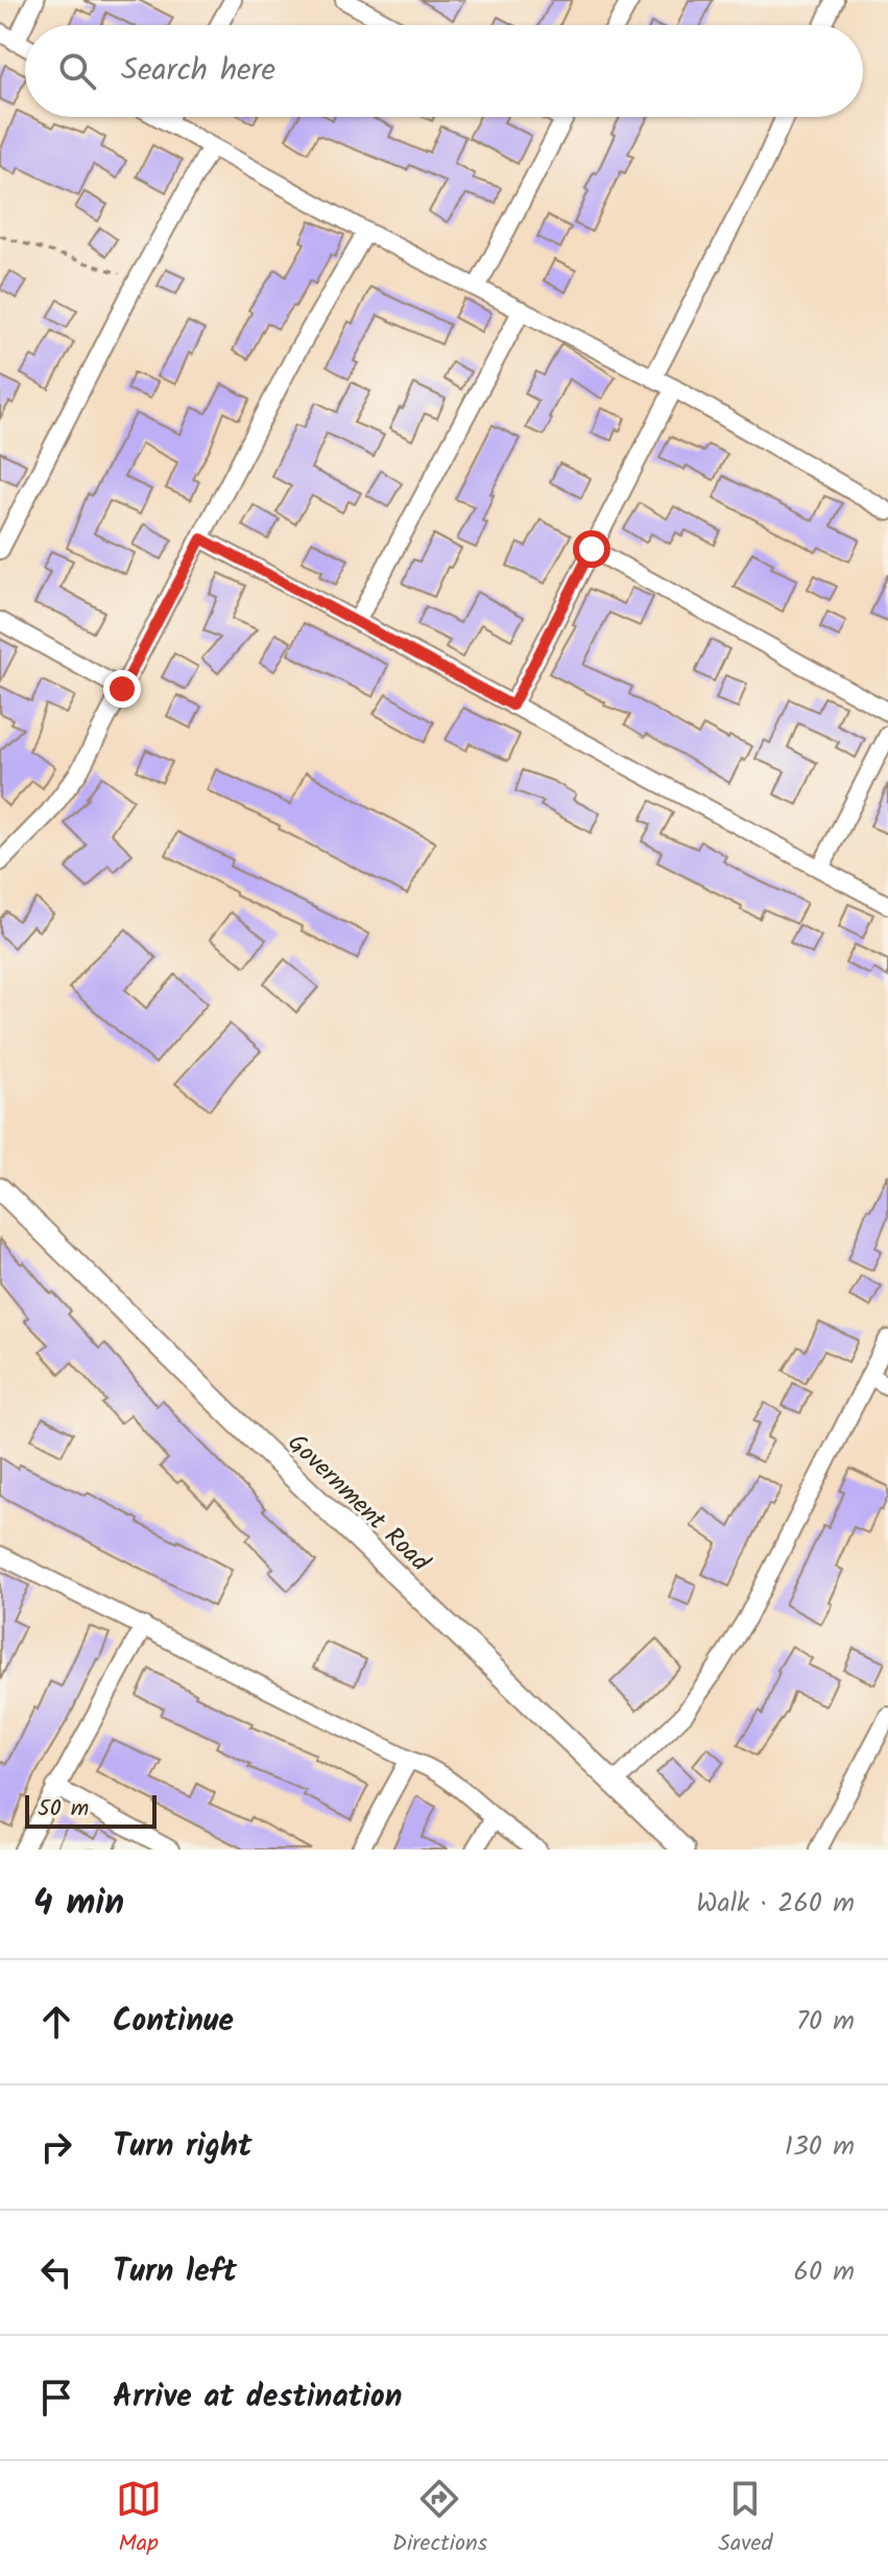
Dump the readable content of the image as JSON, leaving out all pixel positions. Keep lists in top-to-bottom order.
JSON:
{
  "streets": {
    "street": ["Government Road"]
  },
  "scale_bar": "50 m",
  "page": {
    "search": "Search here",
    "scale": "50 m",
    "heading": ["4 min", "Walk · 260 m"],
    "list": [
      ["Continue", "70 m"],
      ["Turn right", "130 m"],
      ["Turn left", "60 m"],
      "Arrive at destination"
    ],
    "nav": ["Map", "Directions", "Saved"]
  }
}
